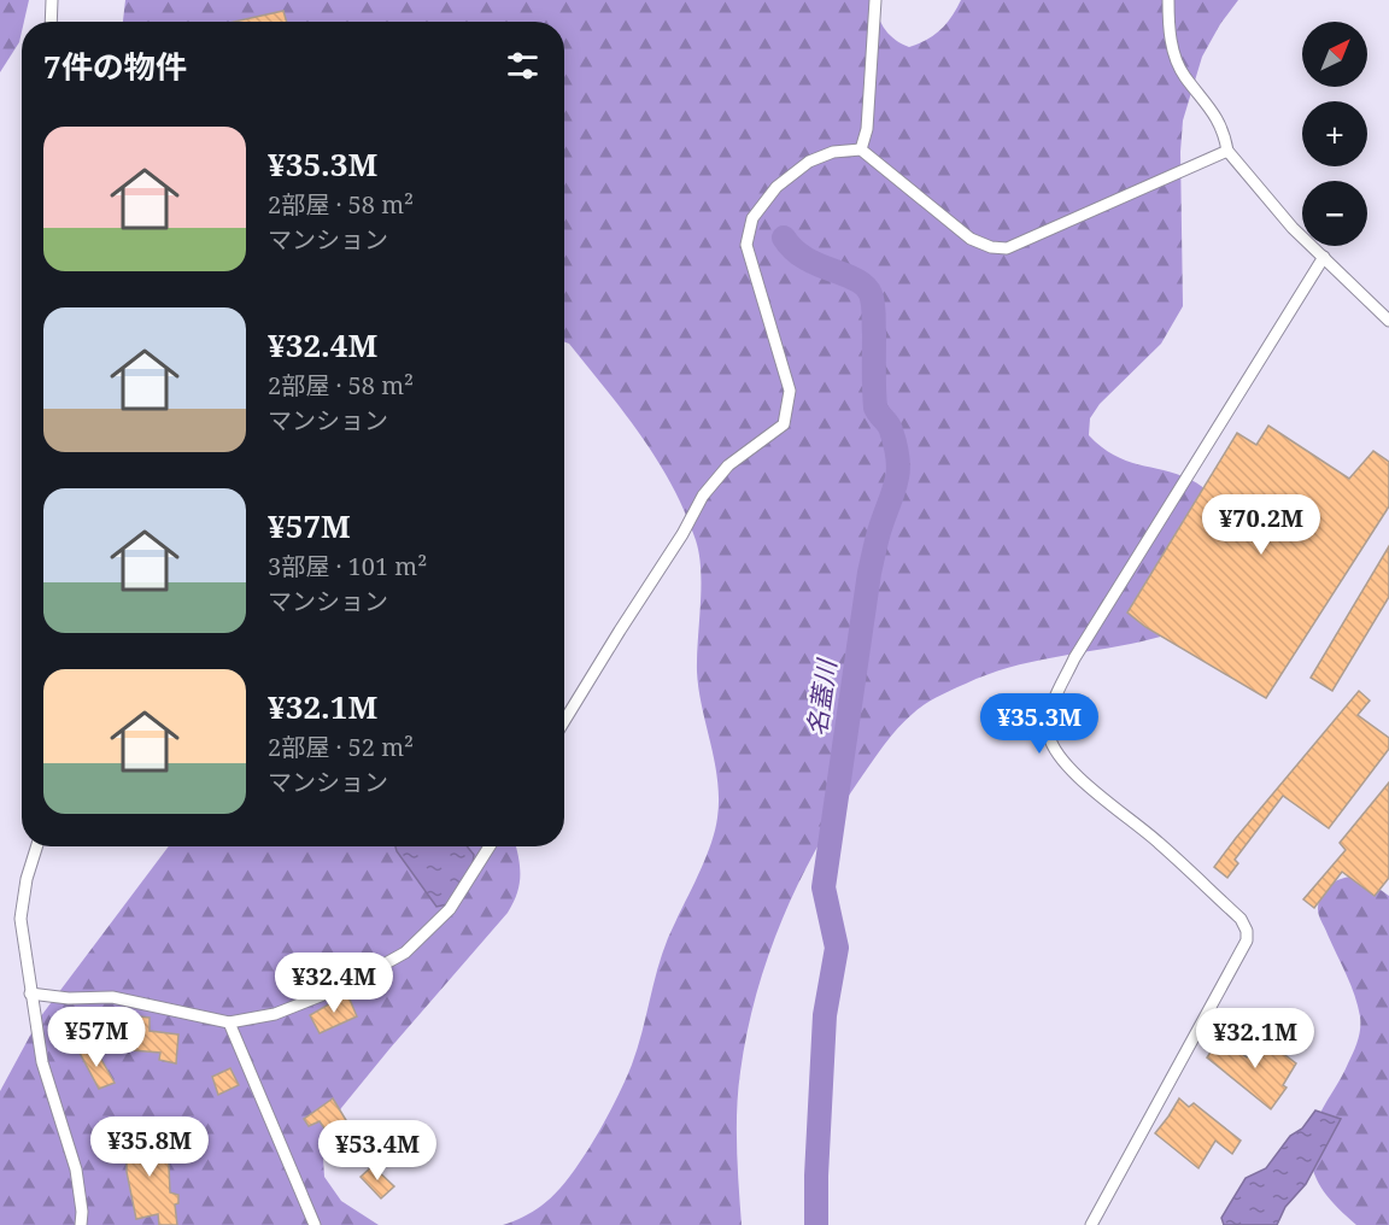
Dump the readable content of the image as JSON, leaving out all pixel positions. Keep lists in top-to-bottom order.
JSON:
{
  "water": ["名蓋川"],
  "north": "top right",
  "page": {
    "map_buttons": ["+", "−"],
    "heading": "7件の物件",
    "list": [
      {
        "name": "¥35.3M",
        "note": "2部屋 · 58 m² · マンション"
      },
      {
        "name": "¥32.4M",
        "note": "2部屋 · 58 m² · マンション"
      },
      {
        "name": "¥57M",
        "note": "3部屋 · 101 m² · マンション"
      },
      {
        "name": "¥32.1M",
        "note": "2部屋 · 52 m² · マンション"
      }
    ],
    "price": [
      "¥70.2M",
      "¥35.3M",
      "¥32.4M",
      "¥57M",
      "¥32.1M",
      "¥35.8M",
      "¥53.4M"
    ]
  }
}
